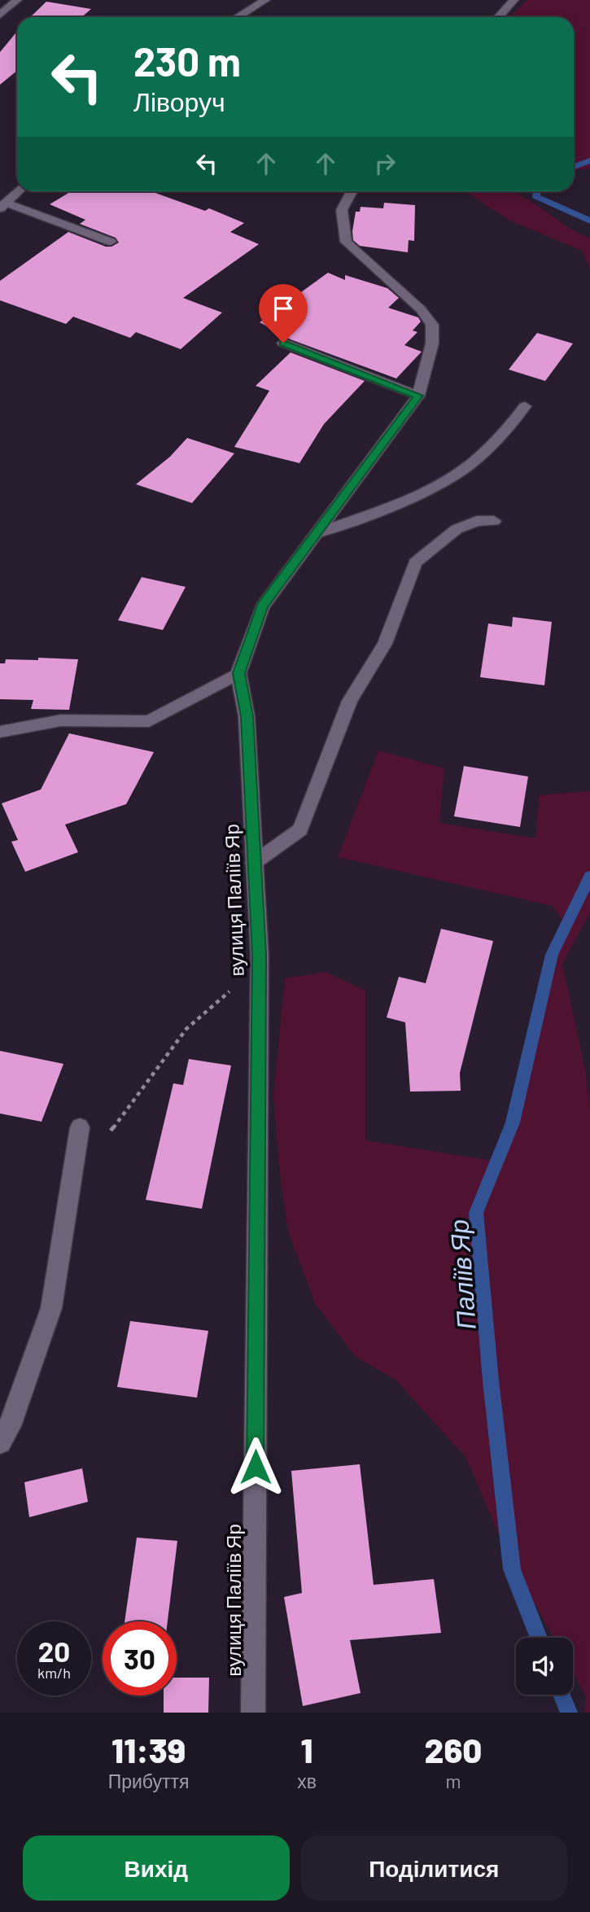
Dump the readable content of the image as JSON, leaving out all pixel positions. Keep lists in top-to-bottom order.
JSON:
{
  "streets": {
    "street": ["вулиця Паліїв Яр"]
  },
  "water": ["Паліїв Яр"],
  "page": {
    "turn": ["230 m", "Ліворуч"],
    "speed": "20 km/h",
    "limit": "30",
    "eta": [
      "11:39",
      "Прибуття",
      "1",
      "хв",
      "260",
      "m"
    ],
    "buttons": ["Вихід", "Поділитися"]
  }
}
